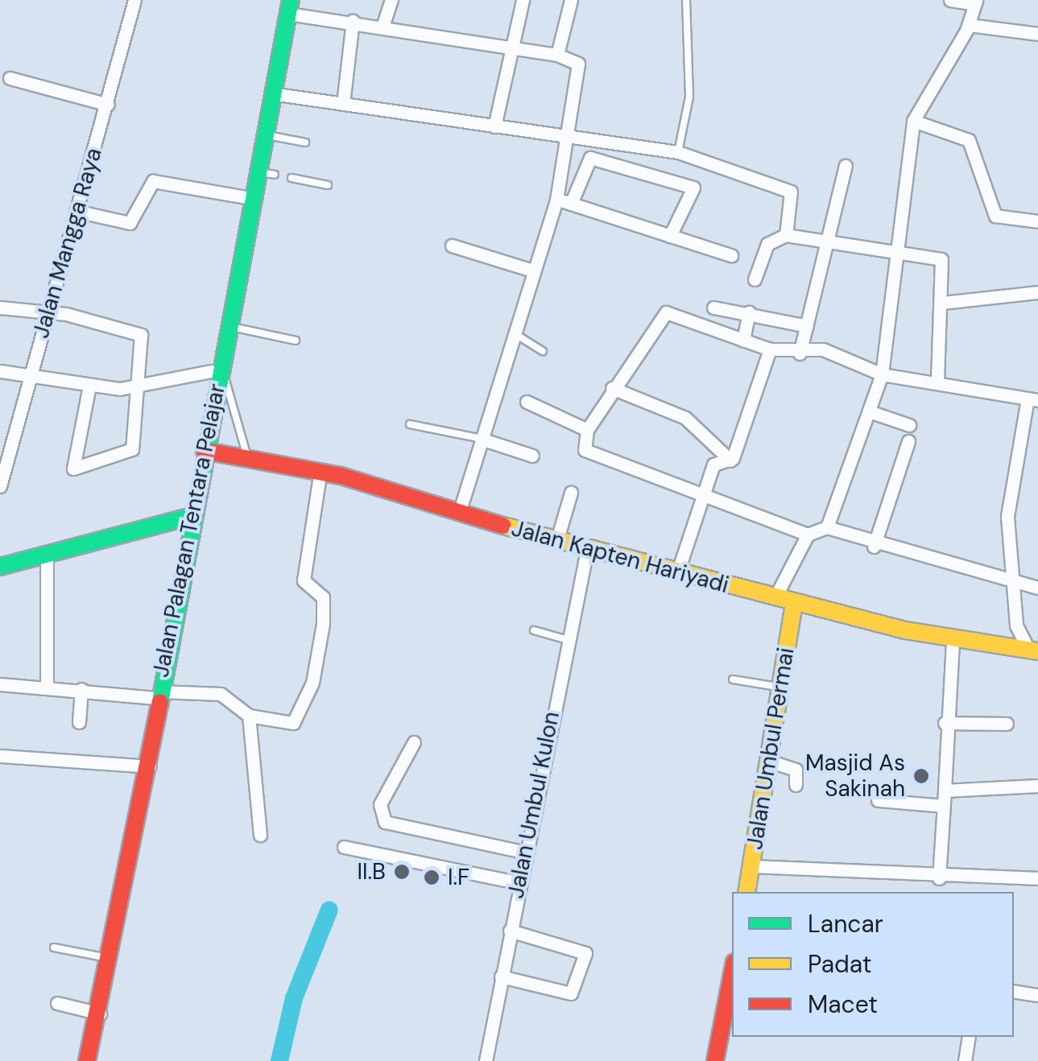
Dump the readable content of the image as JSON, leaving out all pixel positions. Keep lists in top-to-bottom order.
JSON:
{
  "streets": {
    "main road": ["Jalan Palagan Tentara Pelajar", "Jalan Kapten Hariyadi", "Jalan Umbul Permai"],
    "street": ["Jalan Mangga Raya", "Jalan Umbul Kulon"]
  },
  "crossings": [
    ["Jalan Palagan Tentara Pelajar", "Jalan Kapten Hariyadi"],
    ["Jalan Kapten Hariyadi", "Jalan Umbul Permai"],
    ["Jalan Kapten Hariyadi", "Jalan Umbul Kulon"]
  ],
  "places": ["Masjid As Sakinah", "II.B", "I.F"],
  "legend": ["Lancar", "Padat", "Macet"]
}
